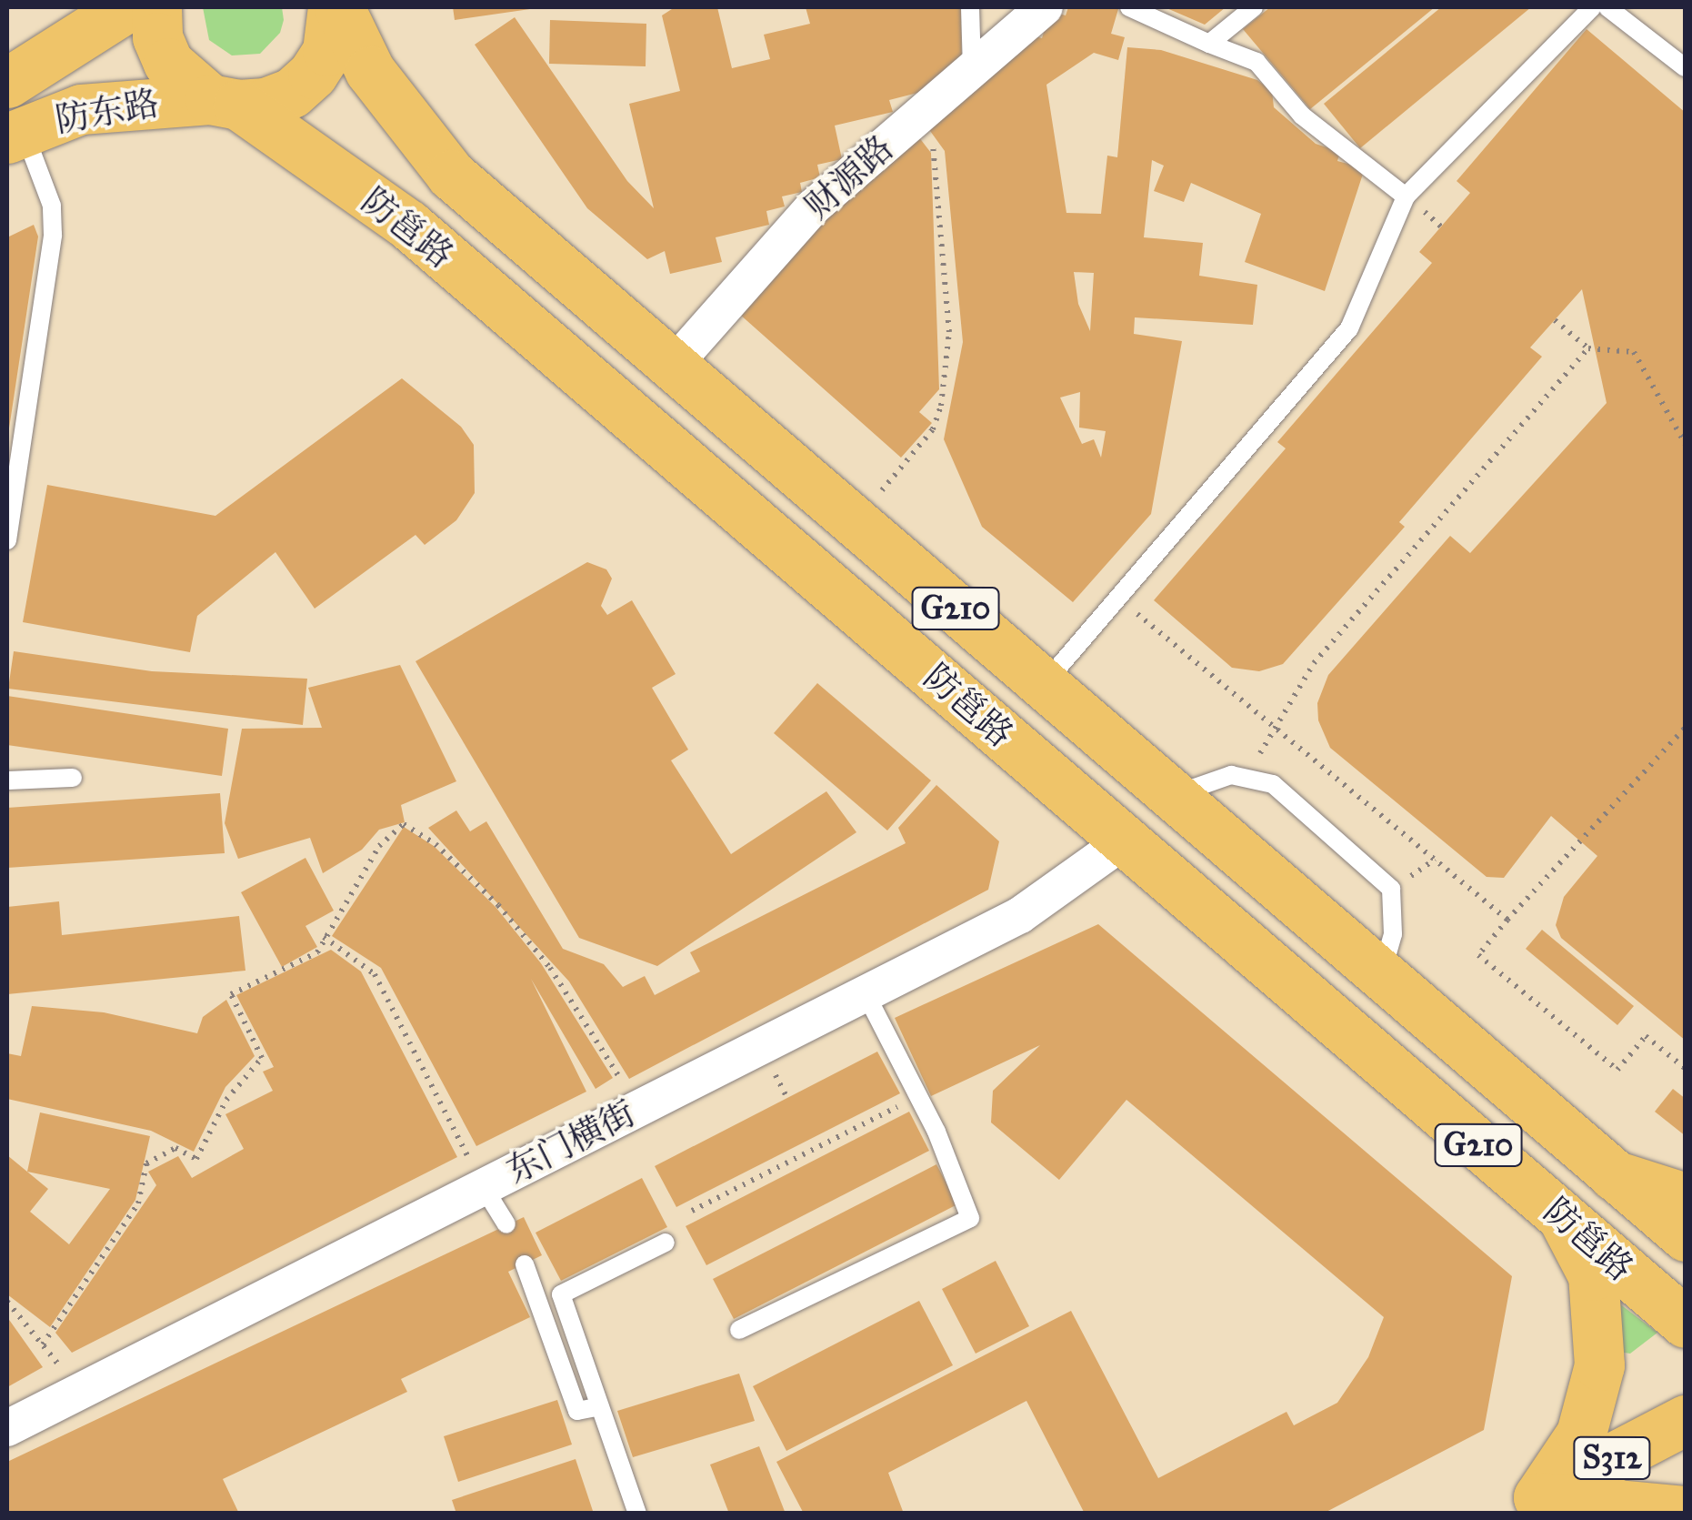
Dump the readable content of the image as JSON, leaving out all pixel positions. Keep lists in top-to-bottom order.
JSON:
{
  "streets": {
    "main road": [
      "防东路",
      "防邕路",
      "G210",
      "S312"
    ],
    "street": ["财源路", "东门横街"]
  },
  "crossings": [
    ["防东路", "防邕路"],
    ["防东路", "G210"],
    ["财源路", "防邕路"],
    ["防邕路", "G210"],
    ["防邕路", "东门横街"]
  ]
}
